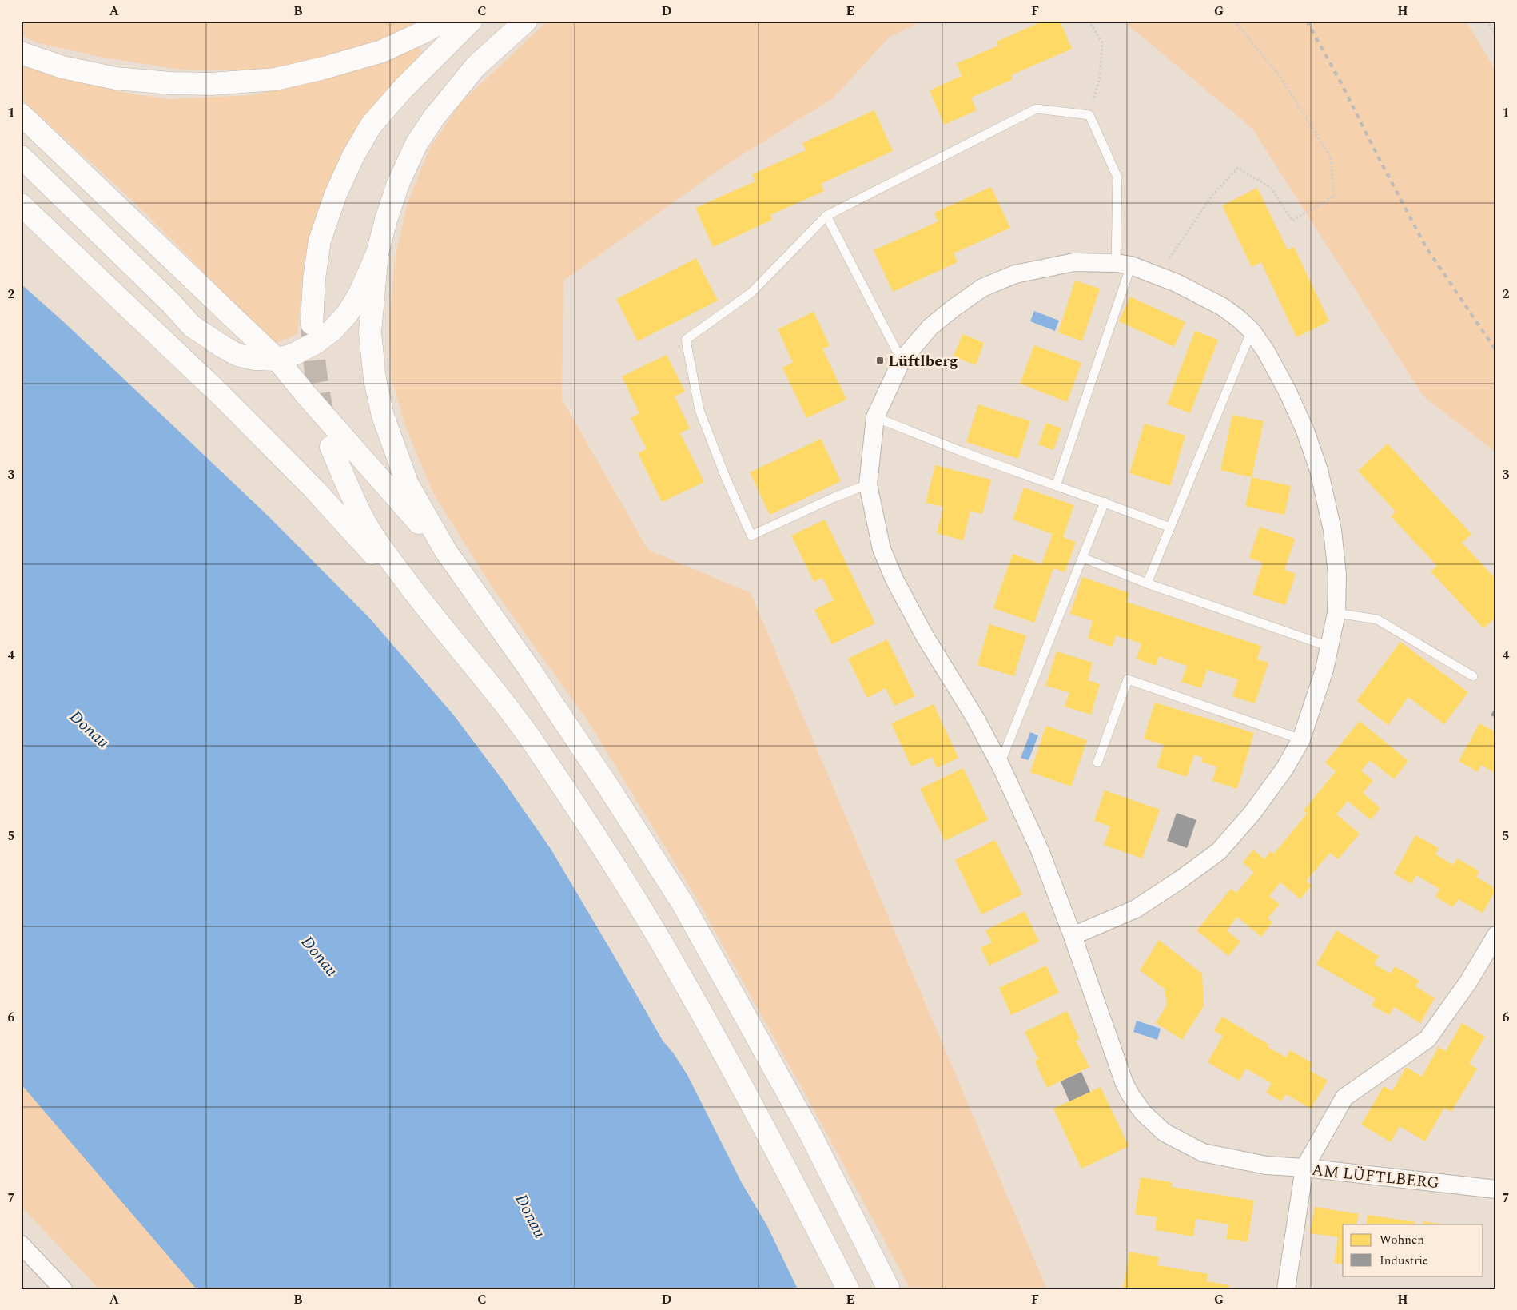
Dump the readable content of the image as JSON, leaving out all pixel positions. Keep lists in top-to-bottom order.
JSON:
{
  "streets": {
    "street": ["AM LÜFTLBERG"]
  },
  "water": ["Donau"],
  "places": {
    "transit": ["Lüftlberg"]
  },
  "legend": ["Wohnen", "Industrie"],
  "grid": {
    "columns": [
      "A",
      "B",
      "C",
      "D",
      "E",
      "F",
      "G",
      "H"
    ],
    "rows": [
      "1",
      "2",
      "3",
      "4",
      "5",
      "6",
      "7"
    ]
  }
}
